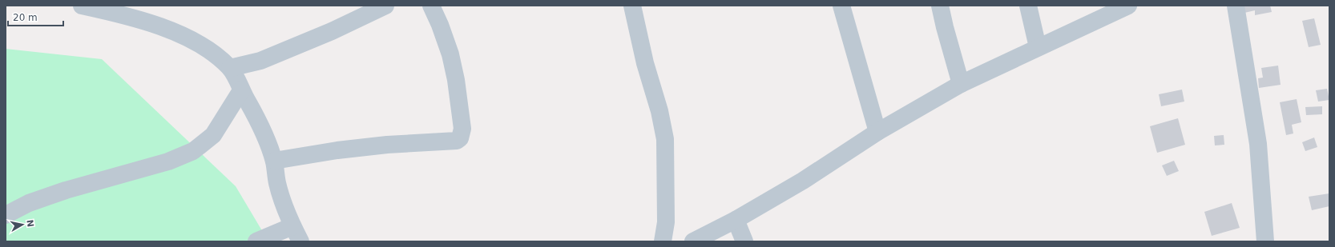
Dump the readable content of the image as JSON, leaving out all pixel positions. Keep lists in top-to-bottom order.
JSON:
{
  "scale_bar": "20 m",
  "north": "right"
}
